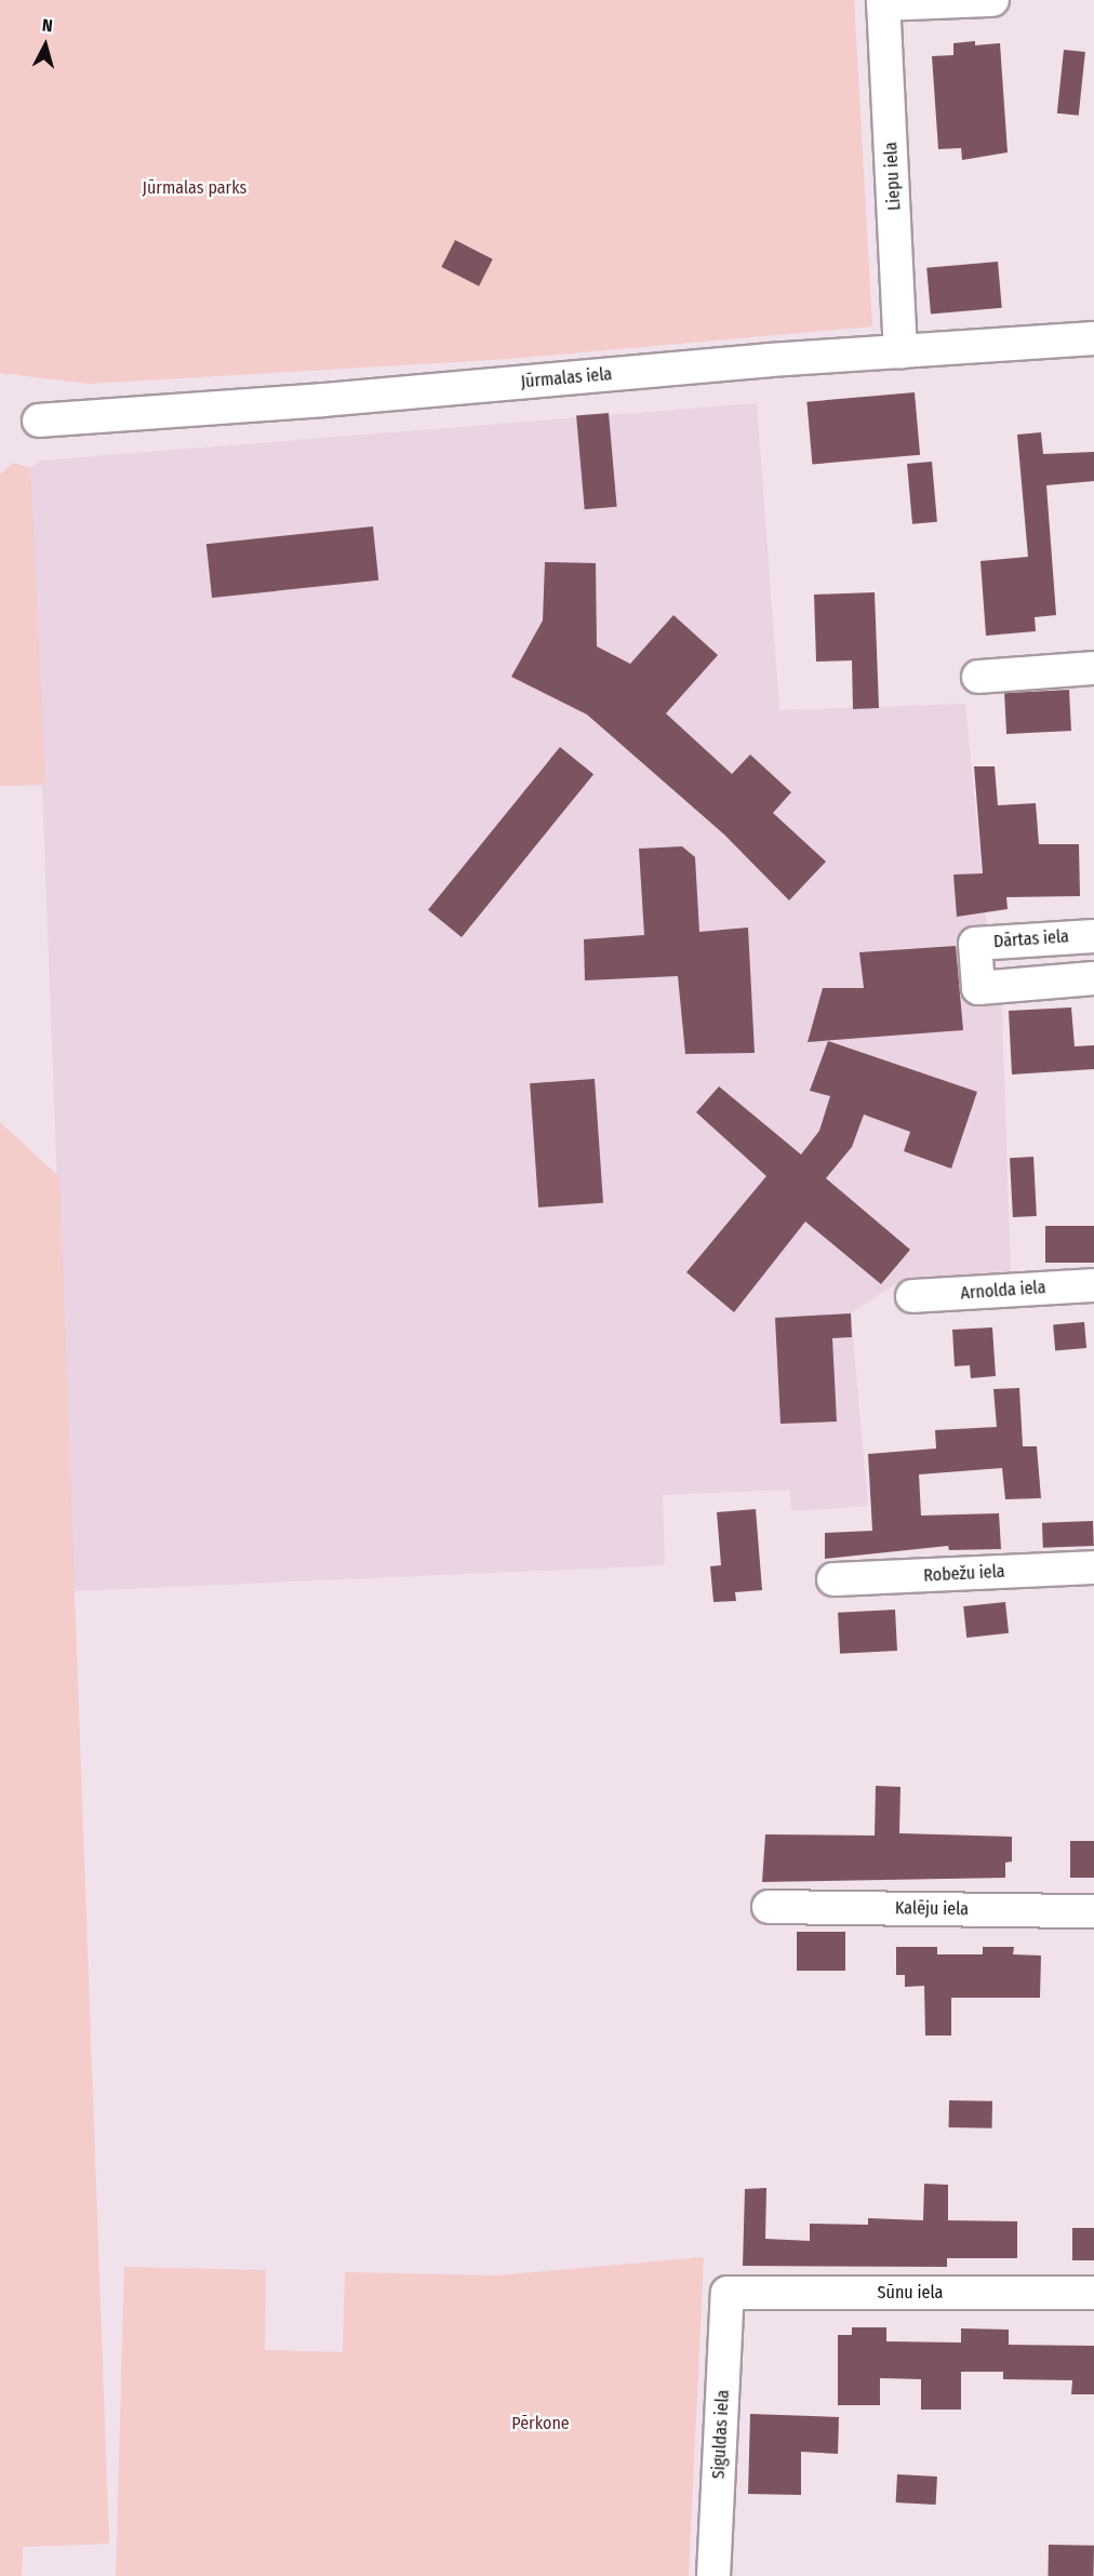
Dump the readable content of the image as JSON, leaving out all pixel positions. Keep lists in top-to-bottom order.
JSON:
{
  "streets": {
    "street": [
      "Liepu iela",
      "Jūrmalas iela",
      "Dārtas iela",
      "Arnolda iela",
      "Robežu iela",
      "Kalēju iela",
      "Sūnu iela",
      "Siguldas iela"
    ]
  },
  "crossings": [
    ["Liepu iela", "Jūrmalas iela"],
    ["Sūnu iela", "Siguldas iela"]
  ],
  "parks": ["Jūrmalas parks", "Pērkone"],
  "north": "top"
}
